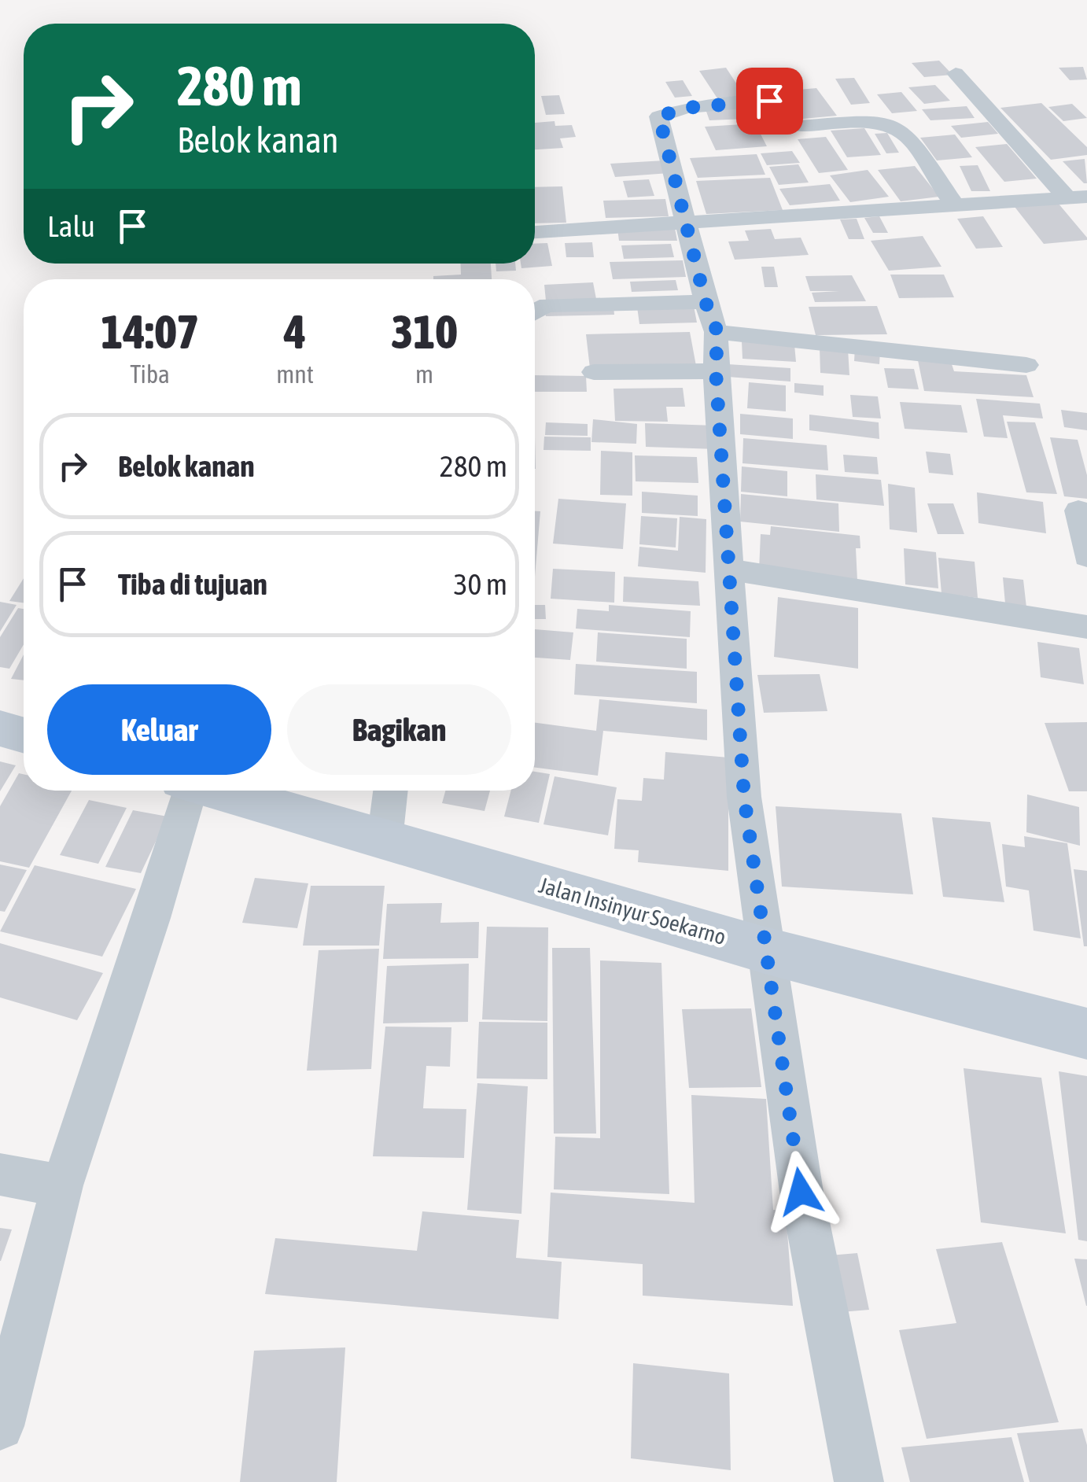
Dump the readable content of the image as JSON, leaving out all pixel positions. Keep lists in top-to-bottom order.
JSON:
{
  "streets": {
    "main road": ["Jalan Insinyur Soekarno"]
  },
  "page": {
    "turn": ["280 m", "Belok kanan"],
    "then": "Lalu",
    "eta": [
      "14:07",
      "Tiba",
      "4",
      "mnt",
      "310",
      "m"
    ],
    "list": [
      {
        "name": "Belok kanan",
        "value": "280 m"
      },
      {
        "name": "Tiba di tujuan",
        "value": "30 m"
      }
    ],
    "buttons": ["Keluar", "Bagikan"]
  }
}
